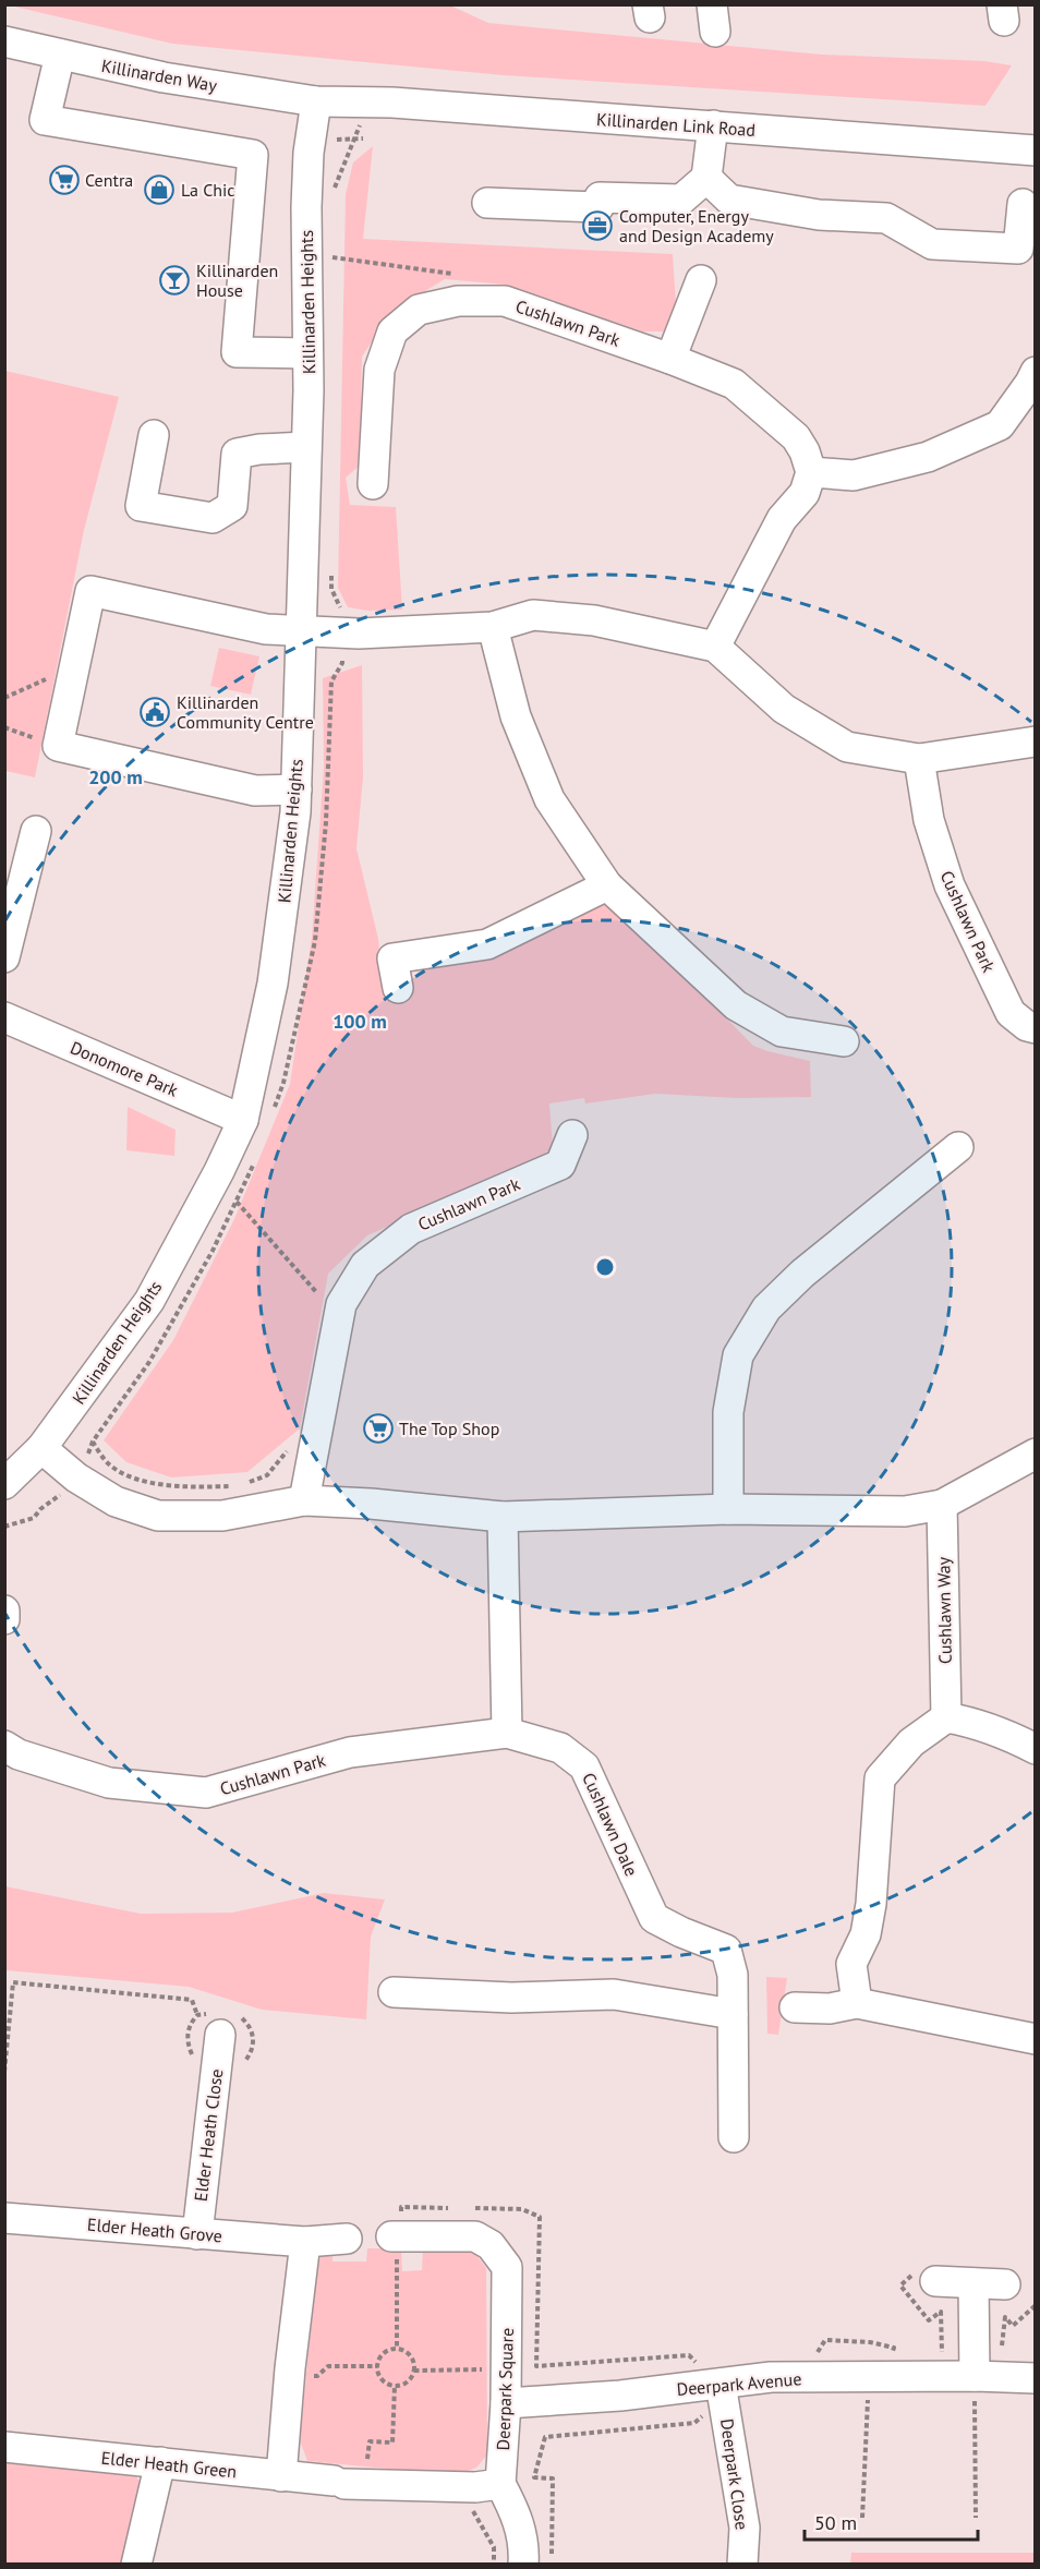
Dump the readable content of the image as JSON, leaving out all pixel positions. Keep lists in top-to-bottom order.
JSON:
{
  "streets": {
    "street": [
      "Killinarden Way",
      "Killinarden Link Road",
      "Killinarden Heights",
      "Cushlawn Park",
      "Donomore Park",
      "Cushlawn Way",
      "Cushlawn Dale",
      "Elder Heath Close",
      "Elder Heath Grove",
      "Deerpark Avenue",
      "Deerpark Square",
      "Elder Heath Green",
      "Deerpark Close"
    ]
  },
  "crossings": [
    ["Killinarden Way", "Killinarden Link Road"],
    ["Killinarden Way", "Killinarden Heights"],
    ["Killinarden Link Road", "Killinarden Heights"],
    ["Killinarden Heights", "Donomore Park"],
    ["Cushlawn Park", "Cushlawn Dale"],
    ["Elder Heath Close", "Elder Heath Grove"],
    ["Deerpark Avenue", "Deerpark Square"],
    ["Deerpark Avenue", "Deerpark Close"],
    ["Deerpark Square", "Elder Heath Green"]
  ],
  "places": {
    "supermarket": ["Centra", "The Top Shop"],
    "shop": ["La Chic"],
    "office": ["Computer, Energy and Design Academy"],
    "bar": ["Killinarden House"],
    "public building": ["Killinarden Community Centre"]
  },
  "scale_bar": "50 m",
  "rings": ["200 m", "100 m"]
}
